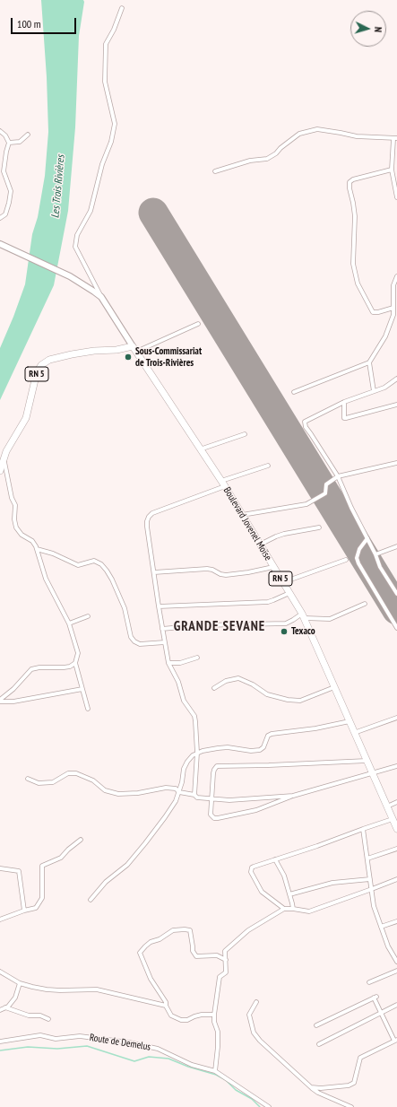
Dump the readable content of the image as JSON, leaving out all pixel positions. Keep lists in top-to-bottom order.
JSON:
{
  "streets": {
    "main road": ["RN 5", "Boulevard Jovenel Moïse"],
    "street": ["Route de Demelus"]
  },
  "crossings": [
    ["RN 5", "Boulevard Jovenel Moïse"]
  ],
  "districts": ["GRANDE SEVANE"],
  "water": ["Les Trois Rivières"],
  "places": ["Sous-Commissariat de Trois-Rivières", "Texaco"],
  "scale_bar": "100 m",
  "north": "right"
}
